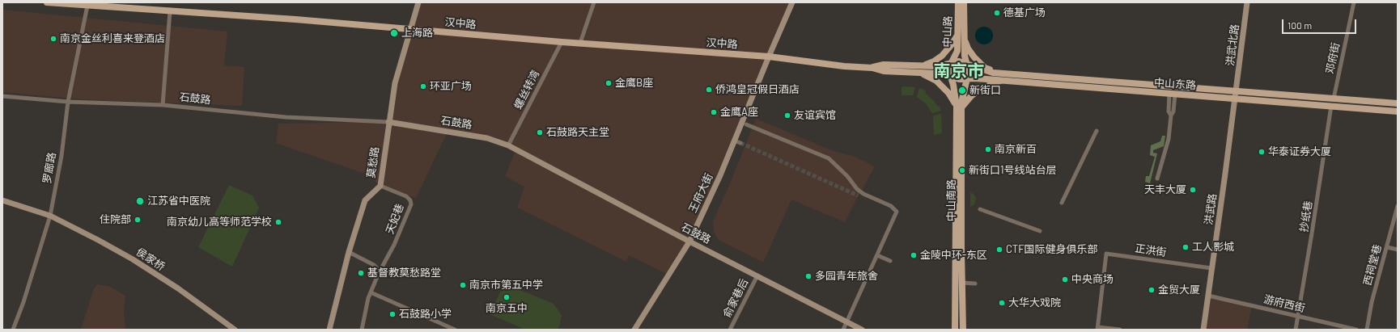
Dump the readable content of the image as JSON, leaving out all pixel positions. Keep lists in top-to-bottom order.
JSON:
{
  "streets": {
    "main road": [
      "汉中路",
      "中山路",
      "中山东路",
      "中山南路"
    ],
    "street": [
      "洪武北路",
      "邓府街",
      "螺丝转湾",
      "石鼓路",
      "莫愁路",
      "罗廊路",
      "王府大街",
      "洪武路",
      "抄纸巷",
      "天妃巷",
      "正洪街",
      "侯家桥",
      "西祠堂巷",
      "俞家巷后",
      "游府西街"
    ]
  },
  "crossings": [
    ["汉中路", "中山路"],
    ["汉中路", "中山东路"],
    ["汉中路", "螺丝转湾"],
    ["汉中路", "莫愁路"],
    ["汉中路", "罗廊路"],
    ["汉中路", "王府大街"],
    ["汉中路", "中山南路"],
    ["中山路", "中山东路"],
    ["中山路", "中山南路"],
    ["洪武北路", "中山东路"],
    ["洪武北路", "洪武路"],
    ["邓府街", "中山东路"],
    ["中山东路", "中山南路"],
    ["中山东路", "洪武路"],
    ["中山东路", "抄纸巷"],
    ["螺丝转湾", "石鼓路"],
    ["石鼓路", "莫愁路"],
    ["石鼓路", "罗廊路"],
    ["石鼓路", "王府大街"],
    ["石鼓路", "俞家巷后"],
    ["莫愁路", "天妃巷"],
    ["罗廊路", "侯家桥"],
    ["洪武路", "正洪街"],
    ["洪武路", "游府西街"],
    ["抄纸巷", "游府西街"]
  ],
  "districts": ["南京市"],
  "places": [
    "德基广场",
    "上海路",
    "南京金丝利喜来登酒店",
    "金鹰B座",
    "环亚广场",
    "侨鸿皇冠假日酒店",
    "新街口",
    "金鹰A座",
    "友谊宾馆",
    "石鼓路天主堂",
    "南京新百",
    "华泰证券大厦",
    "新街口1号线站台层",
    "天丰大厦",
    "江苏省中医院",
    "住院部",
    "南京幼儿高等师范学校",
    "工人影城",
    "CTF国际健身俱乐部",
    "金陵中环-东区",
    "基督教莫愁路堂",
    "多园青年旅舍",
    "中央商场",
    "南京市第五中学",
    "金贸大厦",
    "南京五中",
    "大华大戏院",
    "石鼓路小学"
  ],
  "scale_bar": "100 m"
}
